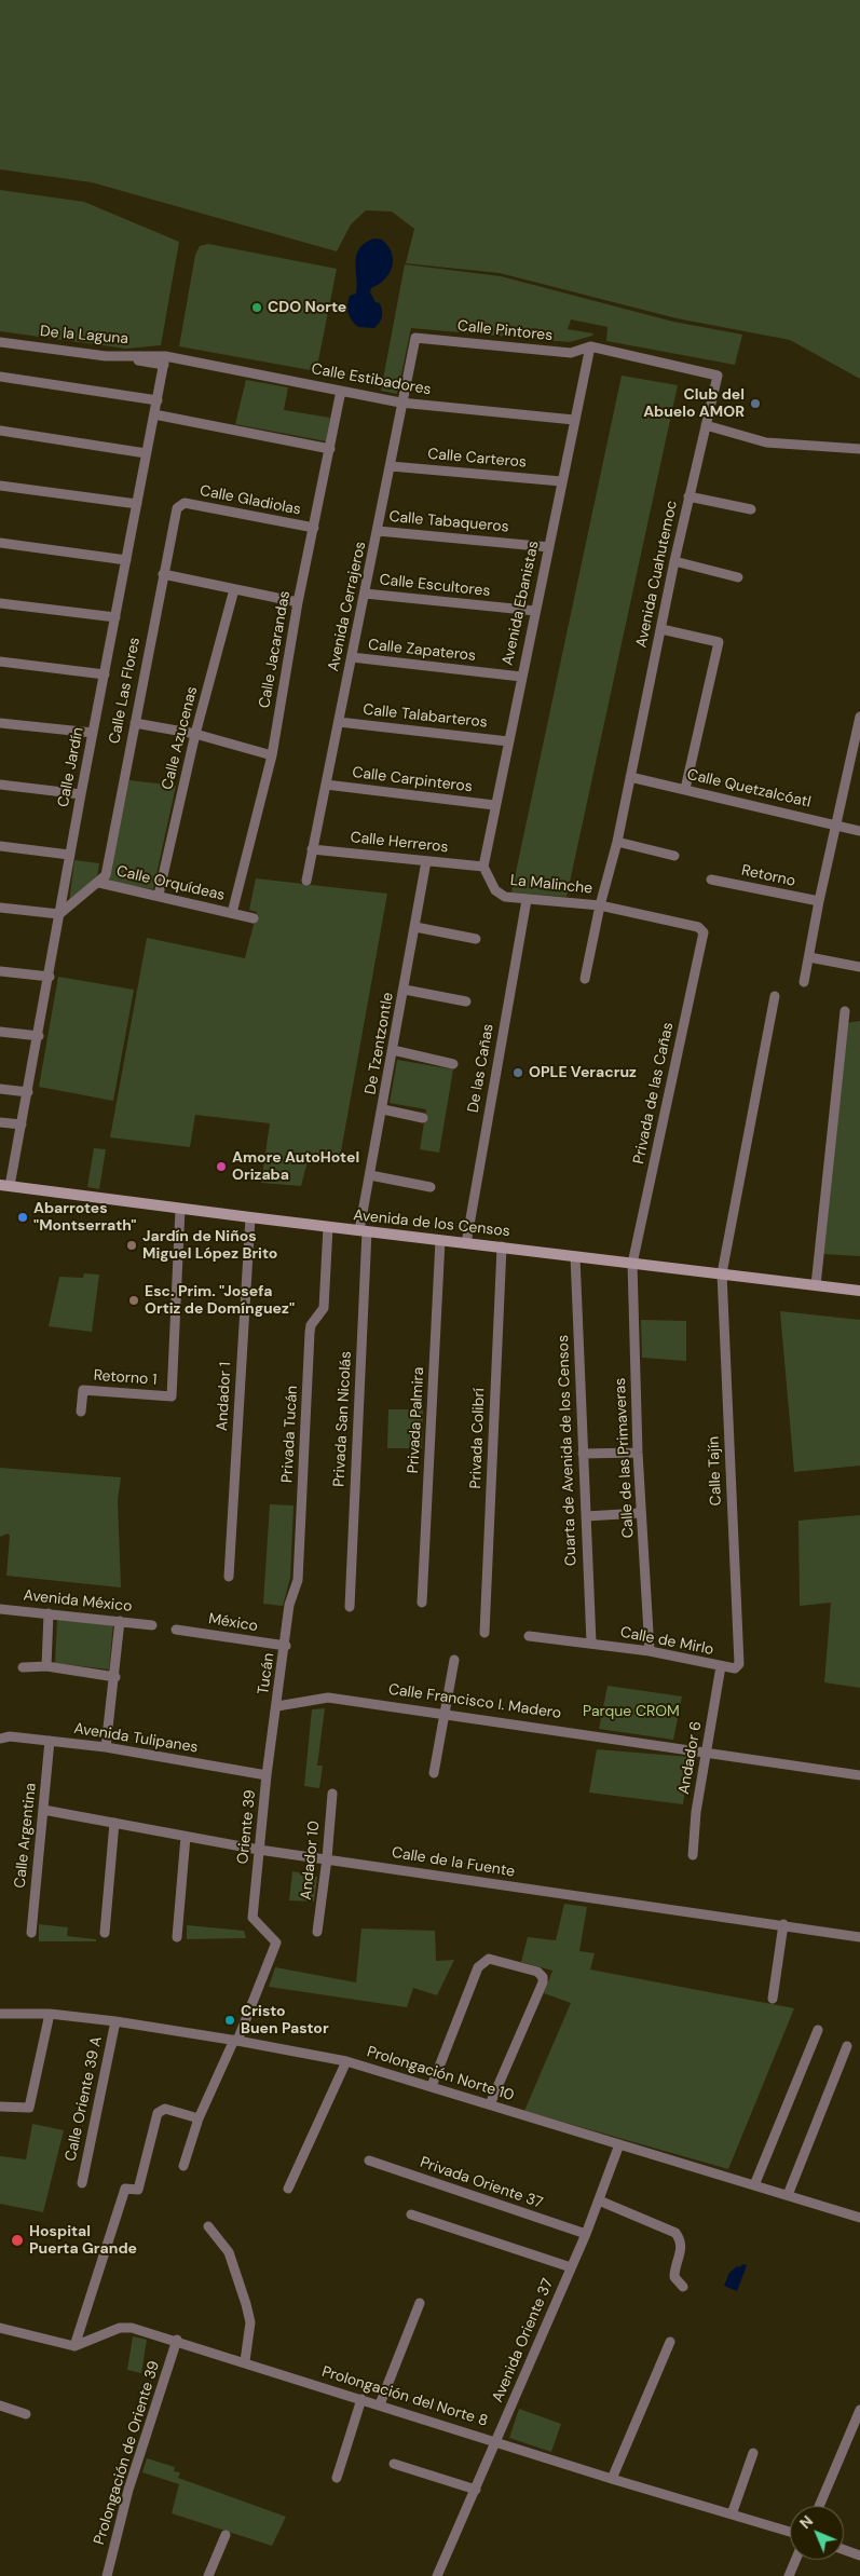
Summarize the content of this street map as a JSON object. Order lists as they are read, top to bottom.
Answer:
{
  "streets": {
    "street": [
      "Calle Pintores",
      "De la Laguna",
      "Calle Estibadores",
      "Calle Carteros",
      "Calle Gladiolas",
      "Calle Tabaqueros",
      "Avenida Cuahutemoc",
      "Calle Escultores",
      "Avenida Ebanistas",
      "Avenida Cerrajeros",
      "Calle Jacarandas",
      "Calle Zapateros",
      "Calle Las Flores",
      "Calle Talabarteros",
      "Calle Azucenas",
      "Calle Jardín",
      "Calle Carpinteros",
      "Calle Quetzalcóatl",
      "Calle Herreros",
      "Retorno",
      "Calle Orquídeas",
      "La Malinche",
      "De Tzentzontle",
      "De las Cañas",
      "Privada de las Cañas",
      "Avenida de los Censos",
      "Retorno 1",
      "Andador 1",
      "Privada San Nicolás",
      "Privada Palmira",
      "Privada Tucán",
      "Privada Colibrí",
      "Cuarta de Avenida de los Censos",
      "Calle de las Primaveras",
      "Calle Tajín",
      "Avenida México",
      "México",
      "Calle de Mirlo",
      "Tucán",
      "Calle Francisco I. Madero",
      "Avenida Tulipanes",
      "Andador 6",
      "Oriente 39",
      "Calle Argentina",
      "Andador 10",
      "Calle de la Fuente",
      "Prolongación Norte 10",
      "Calle Oriente 39 A",
      "Privada Oriente 37",
      "Avenida Oriente 37",
      "Prolongación del Norte 8",
      "Prolongación de Oriente 39"
    ]
  },
  "crossings": [
    ["Calle Pintores", "Avenida Cuahutemoc"],
    ["Calle Pintores", "Avenida Ebanistas"],
    ["Calle Pintores", "Avenida Cerrajeros"],
    ["De la Laguna", "Calle Estibadores"],
    ["De la Laguna", "Calle Jardín"],
    ["Calle Estibadores", "Avenida Ebanistas"],
    ["Calle Estibadores", "Avenida Cerrajeros"],
    ["Calle Estibadores", "Calle Jacarandas"],
    ["Calle Estibadores", "Calle Jardín"],
    ["Calle Carteros", "Avenida Ebanistas"],
    ["Calle Carteros", "Avenida Cerrajeros"],
    ["Calle Gladiolas", "Calle Jacarandas"],
    ["Calle Gladiolas", "Calle Las Flores"],
    ["Calle Tabaqueros", "Avenida Ebanistas"],
    ["Calle Tabaqueros", "Avenida Cerrajeros"],
    ["Avenida Cuahutemoc", "Avenida Ebanistas"],
    ["Avenida Cuahutemoc", "Calle Quetzalcóatl"],
    ["Avenida Cuahutemoc", "La Malinche"],
    ["Calle Escultores", "Avenida Ebanistas"],
    ["Calle Escultores", "Avenida Cerrajeros"],
    ["Avenida Ebanistas", "Calle Zapateros"],
    ["Avenida Ebanistas", "Calle Talabarteros"],
    ["Avenida Ebanistas", "Calle Carpinteros"],
    ["Avenida Ebanistas", "Calle Herreros"],
    ["Avenida Ebanistas", "La Malinche"],
    ["Avenida Cerrajeros", "Calle Zapateros"],
    ["Avenida Cerrajeros", "Calle Talabarteros"],
    ["Avenida Cerrajeros", "Calle Carpinteros"],
    ["Avenida Cerrajeros", "Calle Herreros"],
    ["Calle Jacarandas", "Calle Orquídeas"],
    ["Calle Las Flores", "Calle Orquídeas"],
    ["Calle Azucenas", "Calle Orquídeas"],
    ["Calle Jardín", "Calle Orquídeas"],
    ["Calle Jardín", "Avenida de los Censos"],
    ["Calle Herreros", "La Malinche"],
    ["Calle Herreros", "De Tzentzontle"],
    ["La Malinche", "De las Cañas"],
    ["La Malinche", "Privada de las Cañas"],
    ["De Tzentzontle", "Avenida de los Censos"],
    ["De Tzentzontle", "Privada San Nicolás"],
    ["De las Cañas", "Avenida de los Censos"],
    ["Privada de las Cañas", "Avenida de los Censos"],
    ["Privada de las Cañas", "Calle de las Primaveras"],
    ["Avenida de los Censos", "Retorno 1"],
    ["Avenida de los Censos", "Andador 1"],
    ["Avenida de los Censos", "Privada San Nicolás"],
    ["Avenida de los Censos", "Privada Palmira"],
    ["Avenida de los Censos", "Privada Tucán"],
    ["Avenida de los Censos", "Privada Colibrí"],
    ["Avenida de los Censos", "Cuarta de Avenida de los Censos"],
    ["Avenida de los Censos", "Calle de las Primaveras"],
    ["Avenida de los Censos", "Calle Tajín"],
    ["Privada Tucán", "México"],
    ["Privada Tucán", "Tucán"],
    ["Cuarta de Avenida de los Censos", "Calle de Mirlo"],
    ["Calle de las Primaveras", "Calle de Mirlo"],
    ["Calle Tajín", "Calle de Mirlo"],
    ["México", "Tucán"],
    ["Calle de Mirlo", "Andador 6"],
    ["Tucán", "Calle Francisco I. Madero"],
    ["Tucán", "Oriente 39"],
    ["Calle Francisco I. Madero", "Andador 6"],
    ["Calle Francisco I. Madero", "Oriente 39"],
    ["Avenida Tulipanes", "Oriente 39"],
    ["Avenida Tulipanes", "Calle Argentina"],
    ["Oriente 39", "Calle de la Fuente"],
    ["Oriente 39", "Prolongación Norte 10"],
    ["Calle Argentina", "Calle de la Fuente"],
    ["Andador 10", "Calle de la Fuente"],
    ["Prolongación Norte 10", "Calle Oriente 39 A"],
    ["Prolongación Norte 10", "Avenida Oriente 37"],
    ["Privada Oriente 37", "Avenida Oriente 37"],
    ["Avenida Oriente 37", "Prolongación del Norte 8"],
    ["Prolongación del Norte 8", "Prolongación de Oriente 39"]
  ],
  "parks": ["Parque CROM"],
  "places": [
    "CDO Norte",
    "Club del Abuelo AMOR",
    "OPLE Veracruz",
    "Amore AutoHotel Orizaba",
    "Abarrotes \"Montserrath\"",
    "Jardín de Niños Miguel López Brito",
    "Esc. Prim. \"Josefa Ortiz de Domínguez\"",
    "Cristo Buen Pastor",
    "Hospital Puerta Grande"
  ],
  "north": "top left"
}
